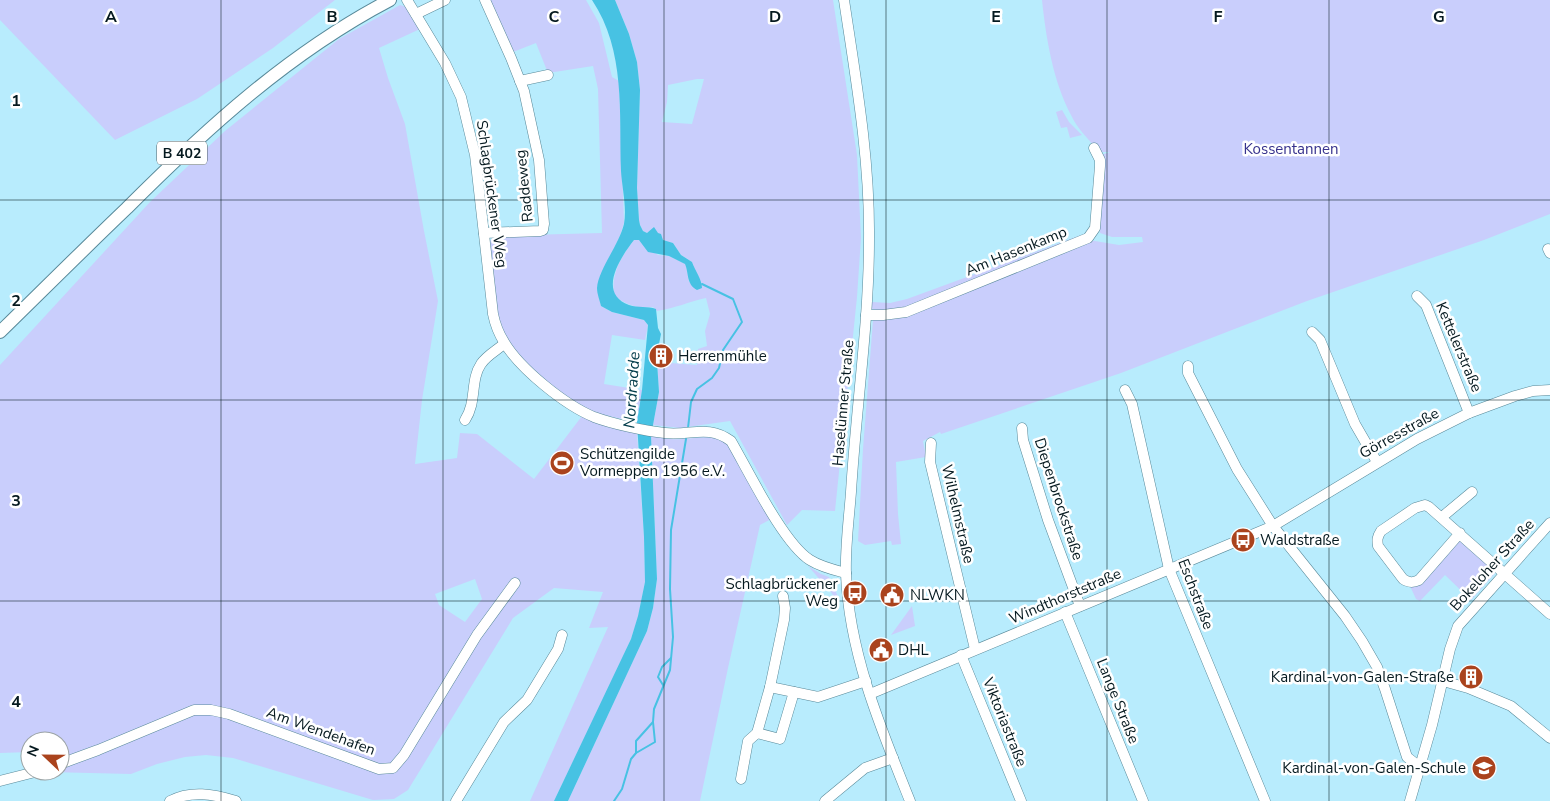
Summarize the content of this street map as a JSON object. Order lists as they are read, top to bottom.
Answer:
{
  "streets": {
    "main road": ["B 402"],
    "street": [
      "Raddeweg",
      "Schlagbrückener Weg",
      "Am Hasenkamp",
      "Kettelerstraße",
      "Haselünner Straße",
      "Görresstraße",
      "Diepenbrockstraße",
      "Wilhelmstraße",
      "Bokeloher Straße",
      "Eschstraße",
      "Windthorststraße",
      "Lange Straße",
      "Viktoriastraße",
      "Am Wendehafen"
    ]
  },
  "crossings": [
    ["Raddeweg", "Schlagbrückener Weg"],
    ["Schlagbrückener Weg", "Haselünner Straße"],
    ["Am Hasenkamp", "Haselünner Straße"],
    ["Kettelerstraße", "Görresstraße"],
    ["Haselünner Straße", "Windthorststraße"],
    ["Görresstraße", "Windthorststraße"],
    ["Diepenbrockstraße", "Windthorststraße"],
    ["Wilhelmstraße", "Windthorststraße"],
    ["Eschstraße", "Windthorststraße"],
    ["Windthorststraße", "Lange Straße"],
    ["Windthorststraße", "Viktoriastraße"]
  ],
  "water": ["Nordradde"],
  "parks": ["Kossentannen"],
  "places": {
    "building": ["Herrenmühle", "Kardinal-von-Galen-Straße"],
    "sports": ["Schützengilde Vormeppen 1956 e.V."],
    "bus stop": ["Waldstraße", "Schlagbrückener Weg"],
    "public building": ["NLWKN", "DHL"],
    "school or university": ["Kardinal-von-Galen-Schule"]
  },
  "north": "left",
  "grid": {
    "columns": [
      "A",
      "B",
      "C",
      "D",
      "E",
      "F",
      "G"
    ],
    "rows": [
      "1",
      "2",
      "3",
      "4"
    ]
  }
}
